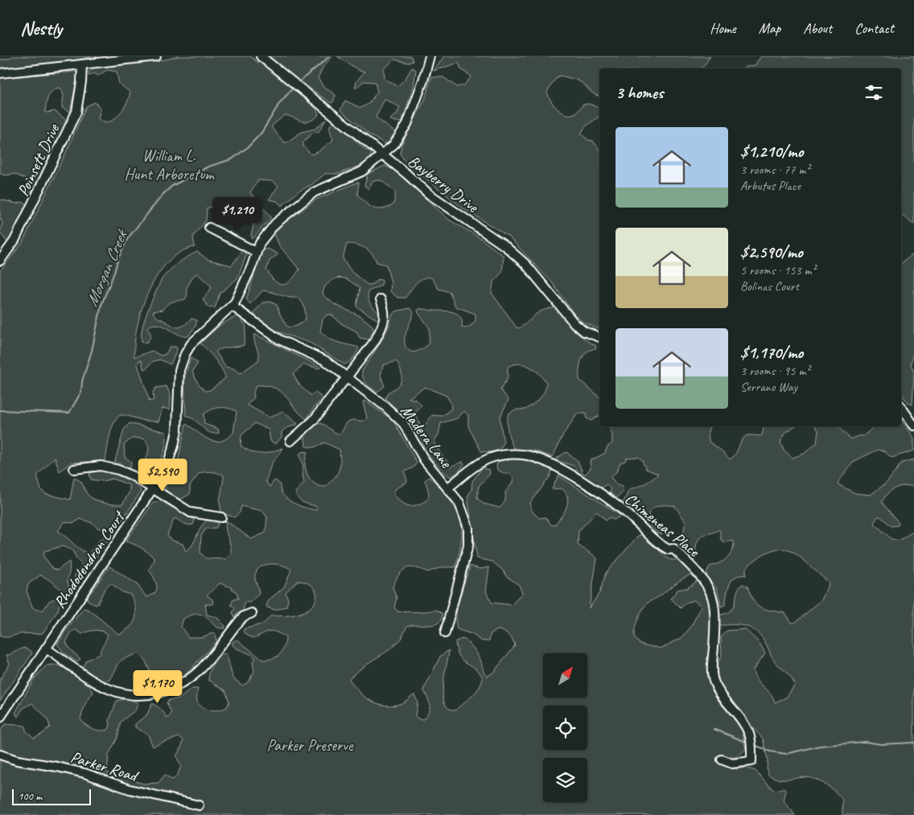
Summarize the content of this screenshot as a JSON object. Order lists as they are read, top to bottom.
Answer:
{
  "streets": {
    "street": [
      "Poinsett Drive",
      "Bayberry Drive",
      "Madera Lane",
      "Chimeneas Place",
      "Rhododendron Court",
      "Parker Road"
    ]
  },
  "crossings": [
    ["Bayberry Drive", "Rhododendron Court"],
    ["Madera Lane", "Chimeneas Place"],
    ["Madera Lane", "Rhododendron Court"]
  ],
  "water": ["Morgan Creek"],
  "parks": ["William L. Hunt Arboretum", "Parker Preserve"],
  "scale_bar": "100 m",
  "north": "top right",
  "page": {
    "header": "Nestly",
    "nav": [
      "Home",
      "Map",
      "About",
      "Contact"
    ],
    "heading": "3 homes",
    "list": [
      {
        "name": "$1,210/mo",
        "note": "3 rooms · 77 m² · Arbutus Place"
      },
      {
        "name": "$2,590/mo",
        "note": "5 rooms · 153 m² · Bolinas Court"
      },
      {
        "name": "$1,170/mo",
        "note": "3 rooms · 95 m² · Serrano Way"
      }
    ],
    "price": ["$1,210", "$2,590", "$1,170"],
    "scale": "100 m"
  }
}
